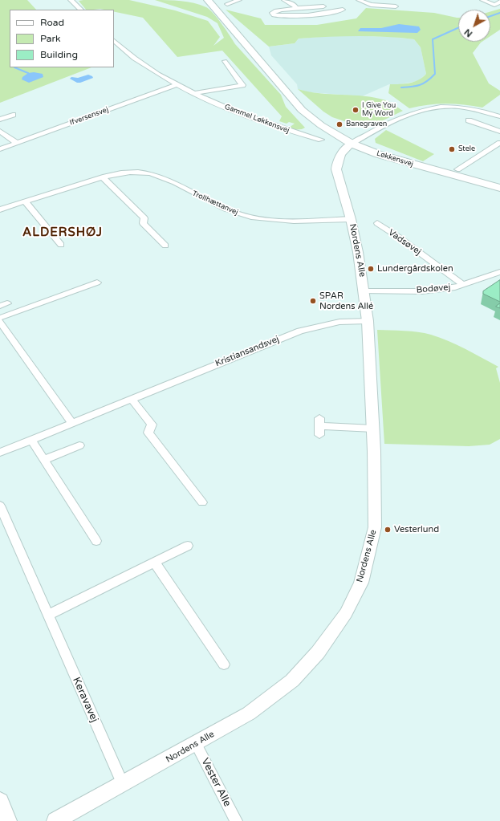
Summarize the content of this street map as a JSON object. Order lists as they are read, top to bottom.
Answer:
{
  "streets": {
    "main road": ["Løkkensvej"],
    "street": [
      "Ifversensvej",
      "Gammel Løkkensvej",
      "Trollhættanvej",
      "Vadsøvej",
      "Nordens Alle",
      "Bodøvej",
      "Kristiansandsvej",
      "Keravavej",
      "Vester Alle"
    ]
  },
  "crossings": [
    ["Ifversensvej", "Gammel Løkkensvej"],
    ["Løkkensvej", "Nordens Alle"],
    ["Trollhættanvej", "Nordens Alle"],
    ["Vadsøvej", "Bodøvej"],
    ["Nordens Alle", "Bodøvej"],
    ["Nordens Alle", "Kristiansandsvej"],
    ["Nordens Alle", "Keravavej"],
    ["Nordens Alle", "Vester Alle"]
  ],
  "districts": ["ALDERSHØJ"],
  "places": [
    "I Give You My Word",
    "Banegraven",
    "Stele",
    "Lundergårdskolen",
    "SPAR Nordens Allé",
    "Vesterlund"
  ],
  "legend": ["Road", "Park", "Building"],
  "north": "bottom left"
}
